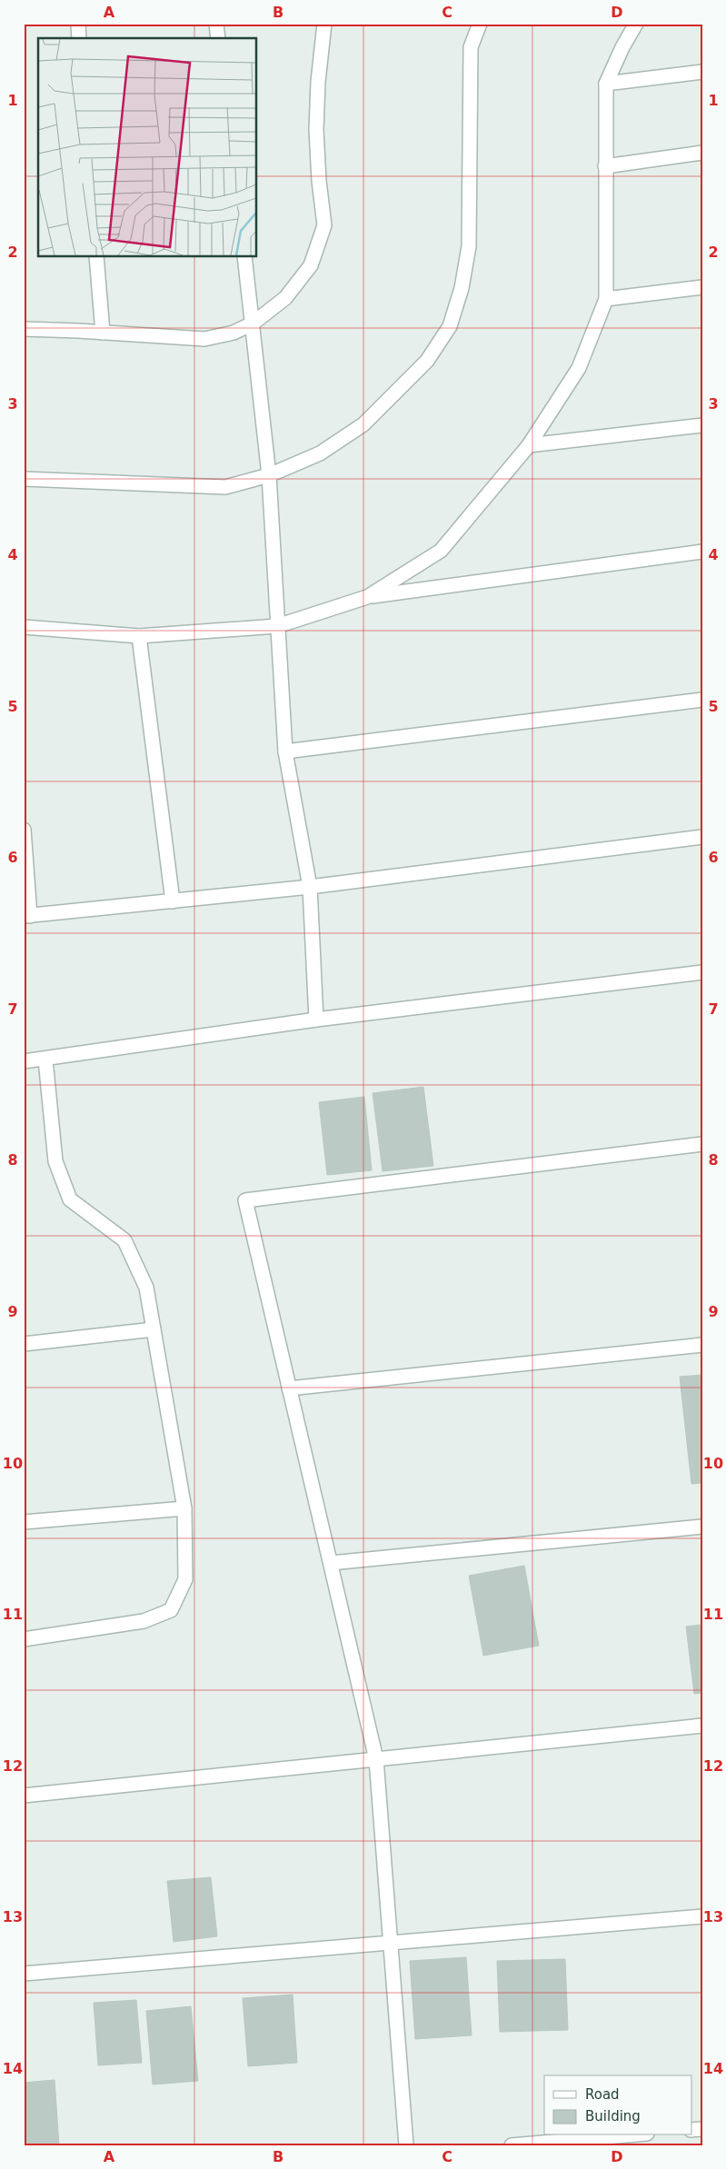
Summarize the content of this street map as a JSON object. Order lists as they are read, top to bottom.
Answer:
{
  "legend": ["Road", "Building"],
  "grid": {
    "columns": [
      "A",
      "B",
      "C",
      "D"
    ],
    "rows": [
      "1",
      "2",
      "3",
      "4",
      "5",
      "6",
      "7",
      "8",
      "9",
      "10",
      "11",
      "12",
      "13",
      "14"
    ]
  }
}
